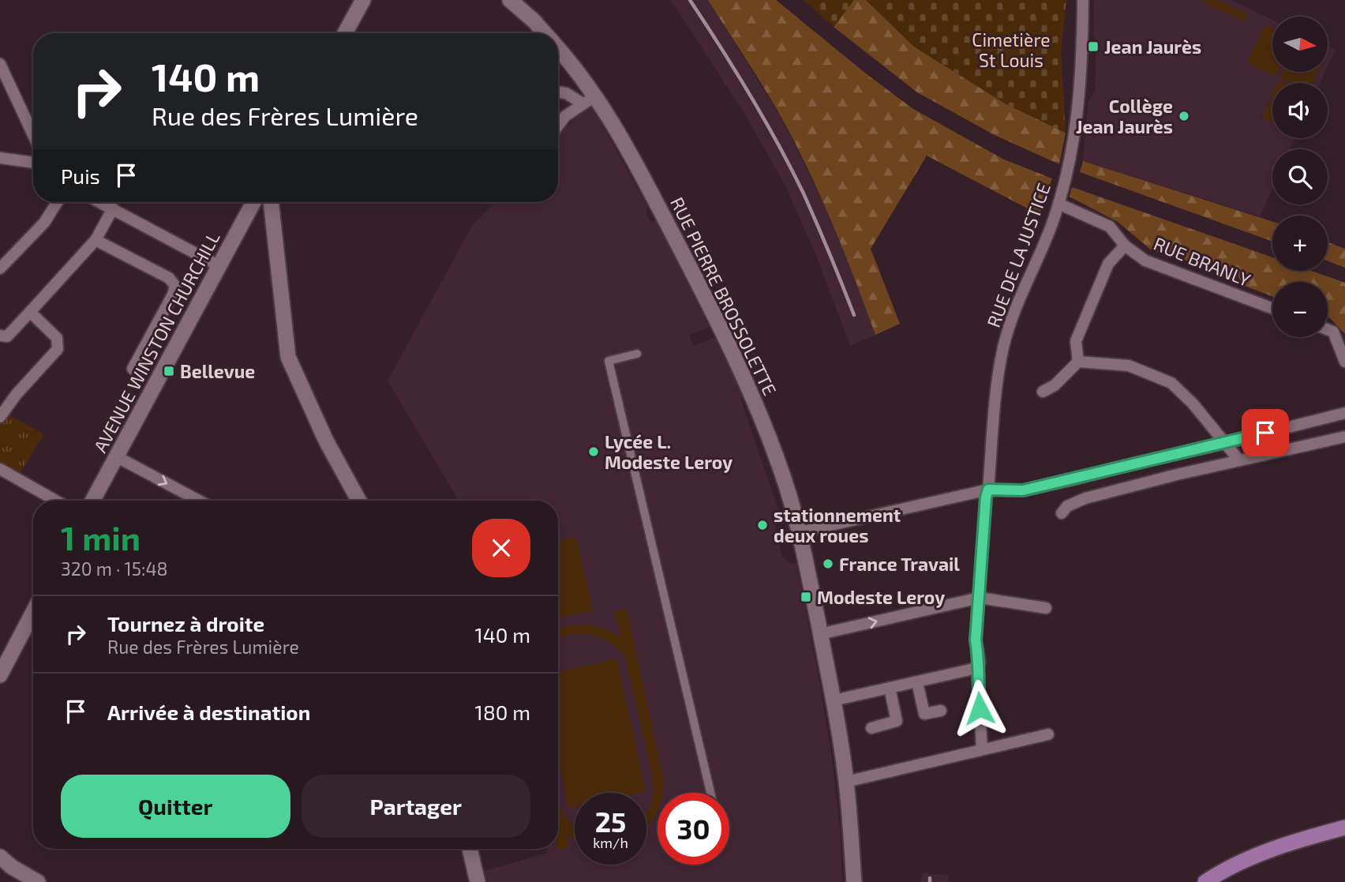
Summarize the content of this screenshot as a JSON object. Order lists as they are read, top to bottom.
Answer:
{
  "streets": {
    "main road": ["RUE PIERRE BROSSOLETTE", "AVENUE WINSTON CHURCHILL"],
    "street": ["RUE DE LA JUSTICE", "RUE BRANLY"]
  },
  "crossings": [
    ["RUE DE LA JUSTICE", "RUE BRANLY"]
  ],
  "parks": ["Cimetière St Louis"],
  "places": {
    "transit": ["Jean Jaurès", "Bellevue", "Modeste Leroy"],
    "other": [
      "Collège Jean Jaurès",
      "Lycée L. Modeste Leroy",
      "stationnement deux roues",
      "France Travail"
    ]
  },
  "north": "right",
  "page": {
    "map_buttons": ["+", "−"],
    "turn": ["140 m", "Rue des Frères Lumière"],
    "then": "Puis",
    "heading": ["1 min", "320 m · 15:48"],
    "list": [
      {
        "name": "Tournez à droite",
        "note": "Rue des Frères Lumière",
        "value": "140 m"
      },
      {
        "name": "Arrivée à destination",
        "value": "180 m"
      }
    ],
    "buttons": ["Quitter", "Partager"],
    "speed": "25 km/h",
    "limit": "30"
  }
}
